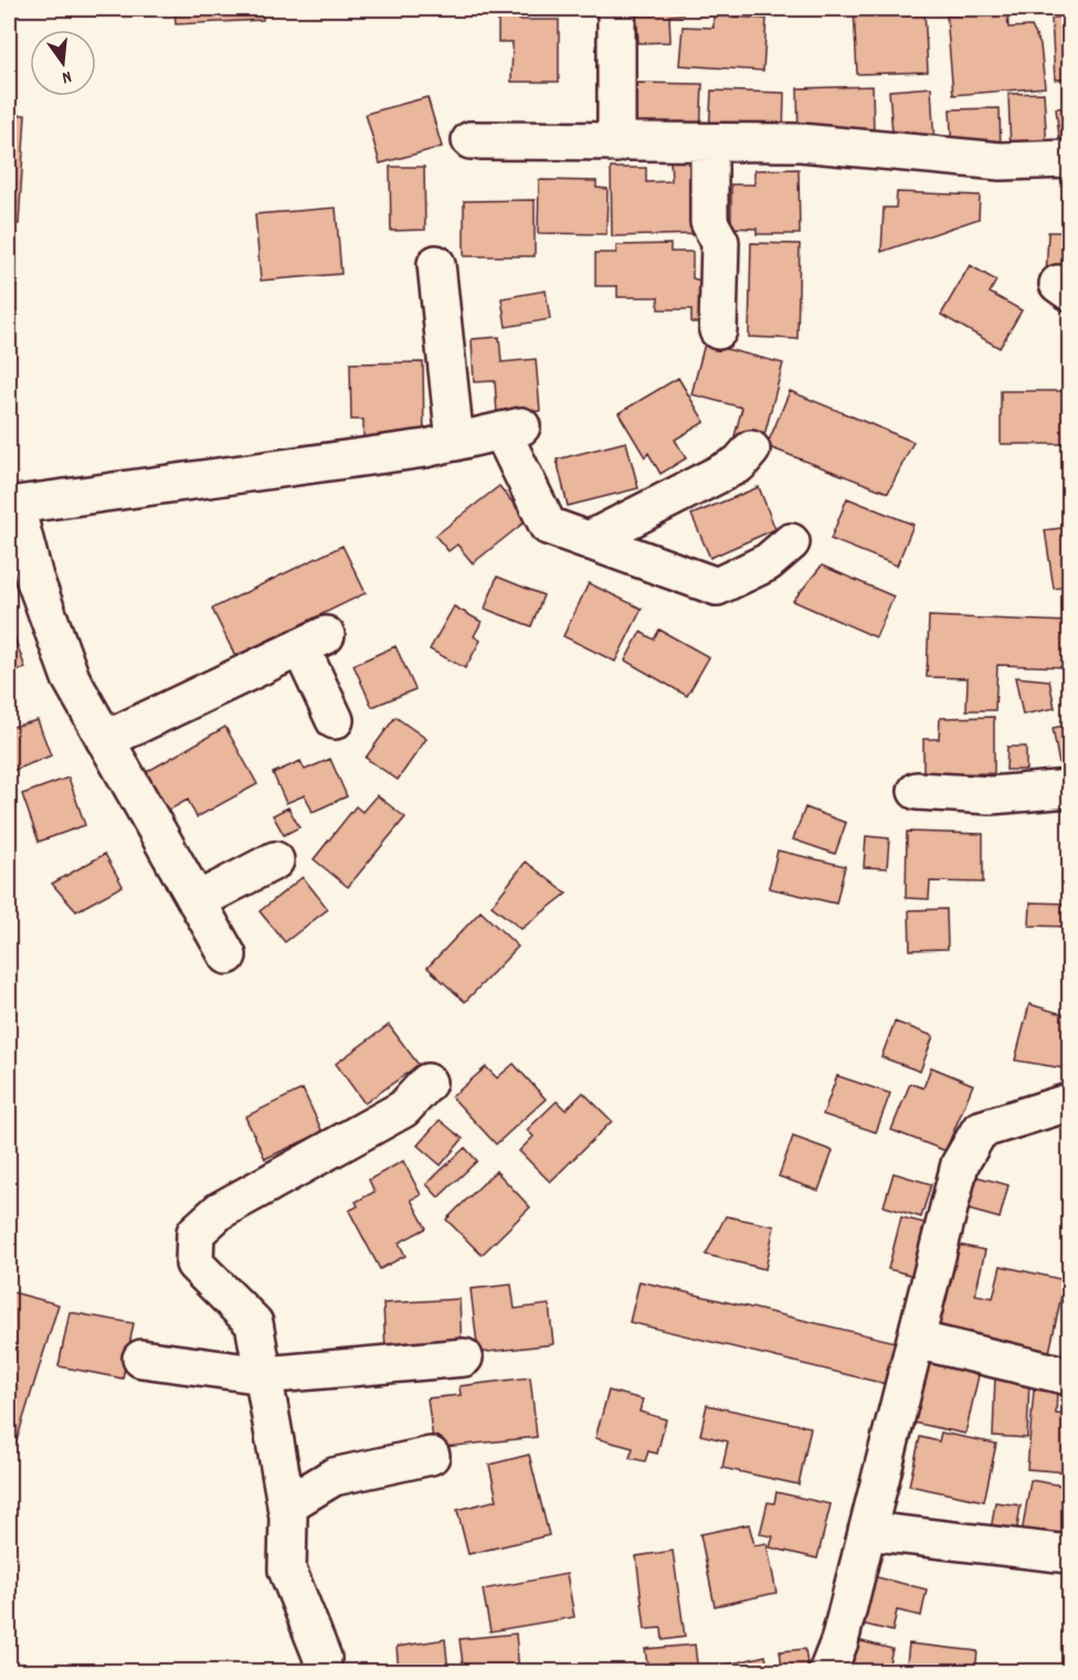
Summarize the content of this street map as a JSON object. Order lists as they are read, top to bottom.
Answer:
{
  "north": "bottom"
}
